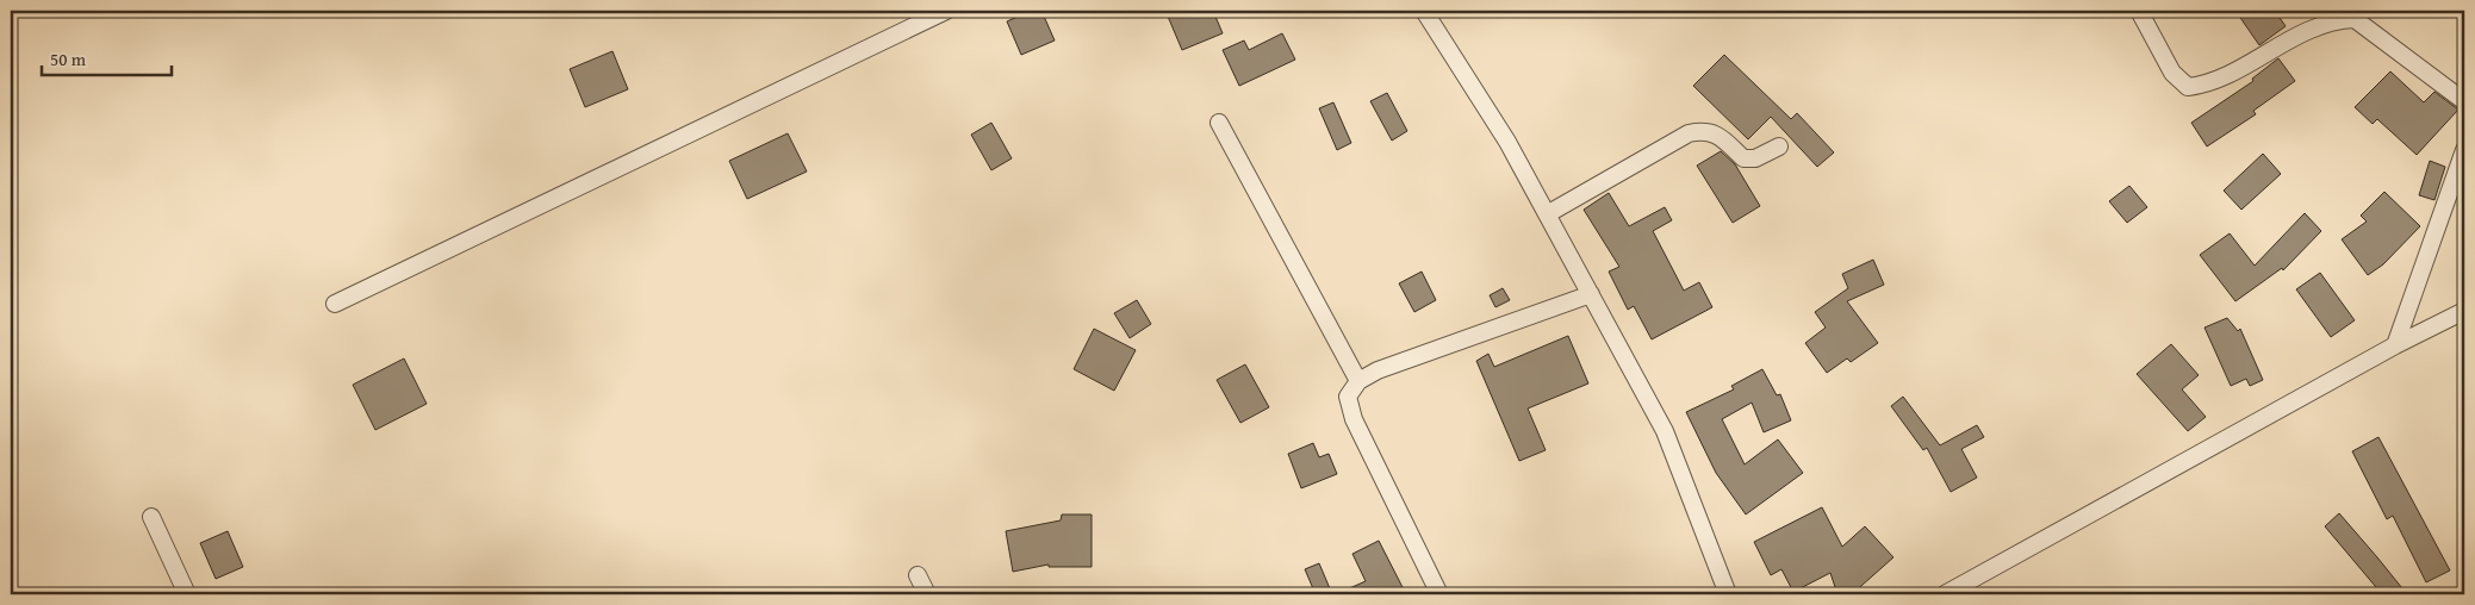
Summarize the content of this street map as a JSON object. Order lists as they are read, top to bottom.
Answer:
{
  "scale_bar": "50 m"
}
